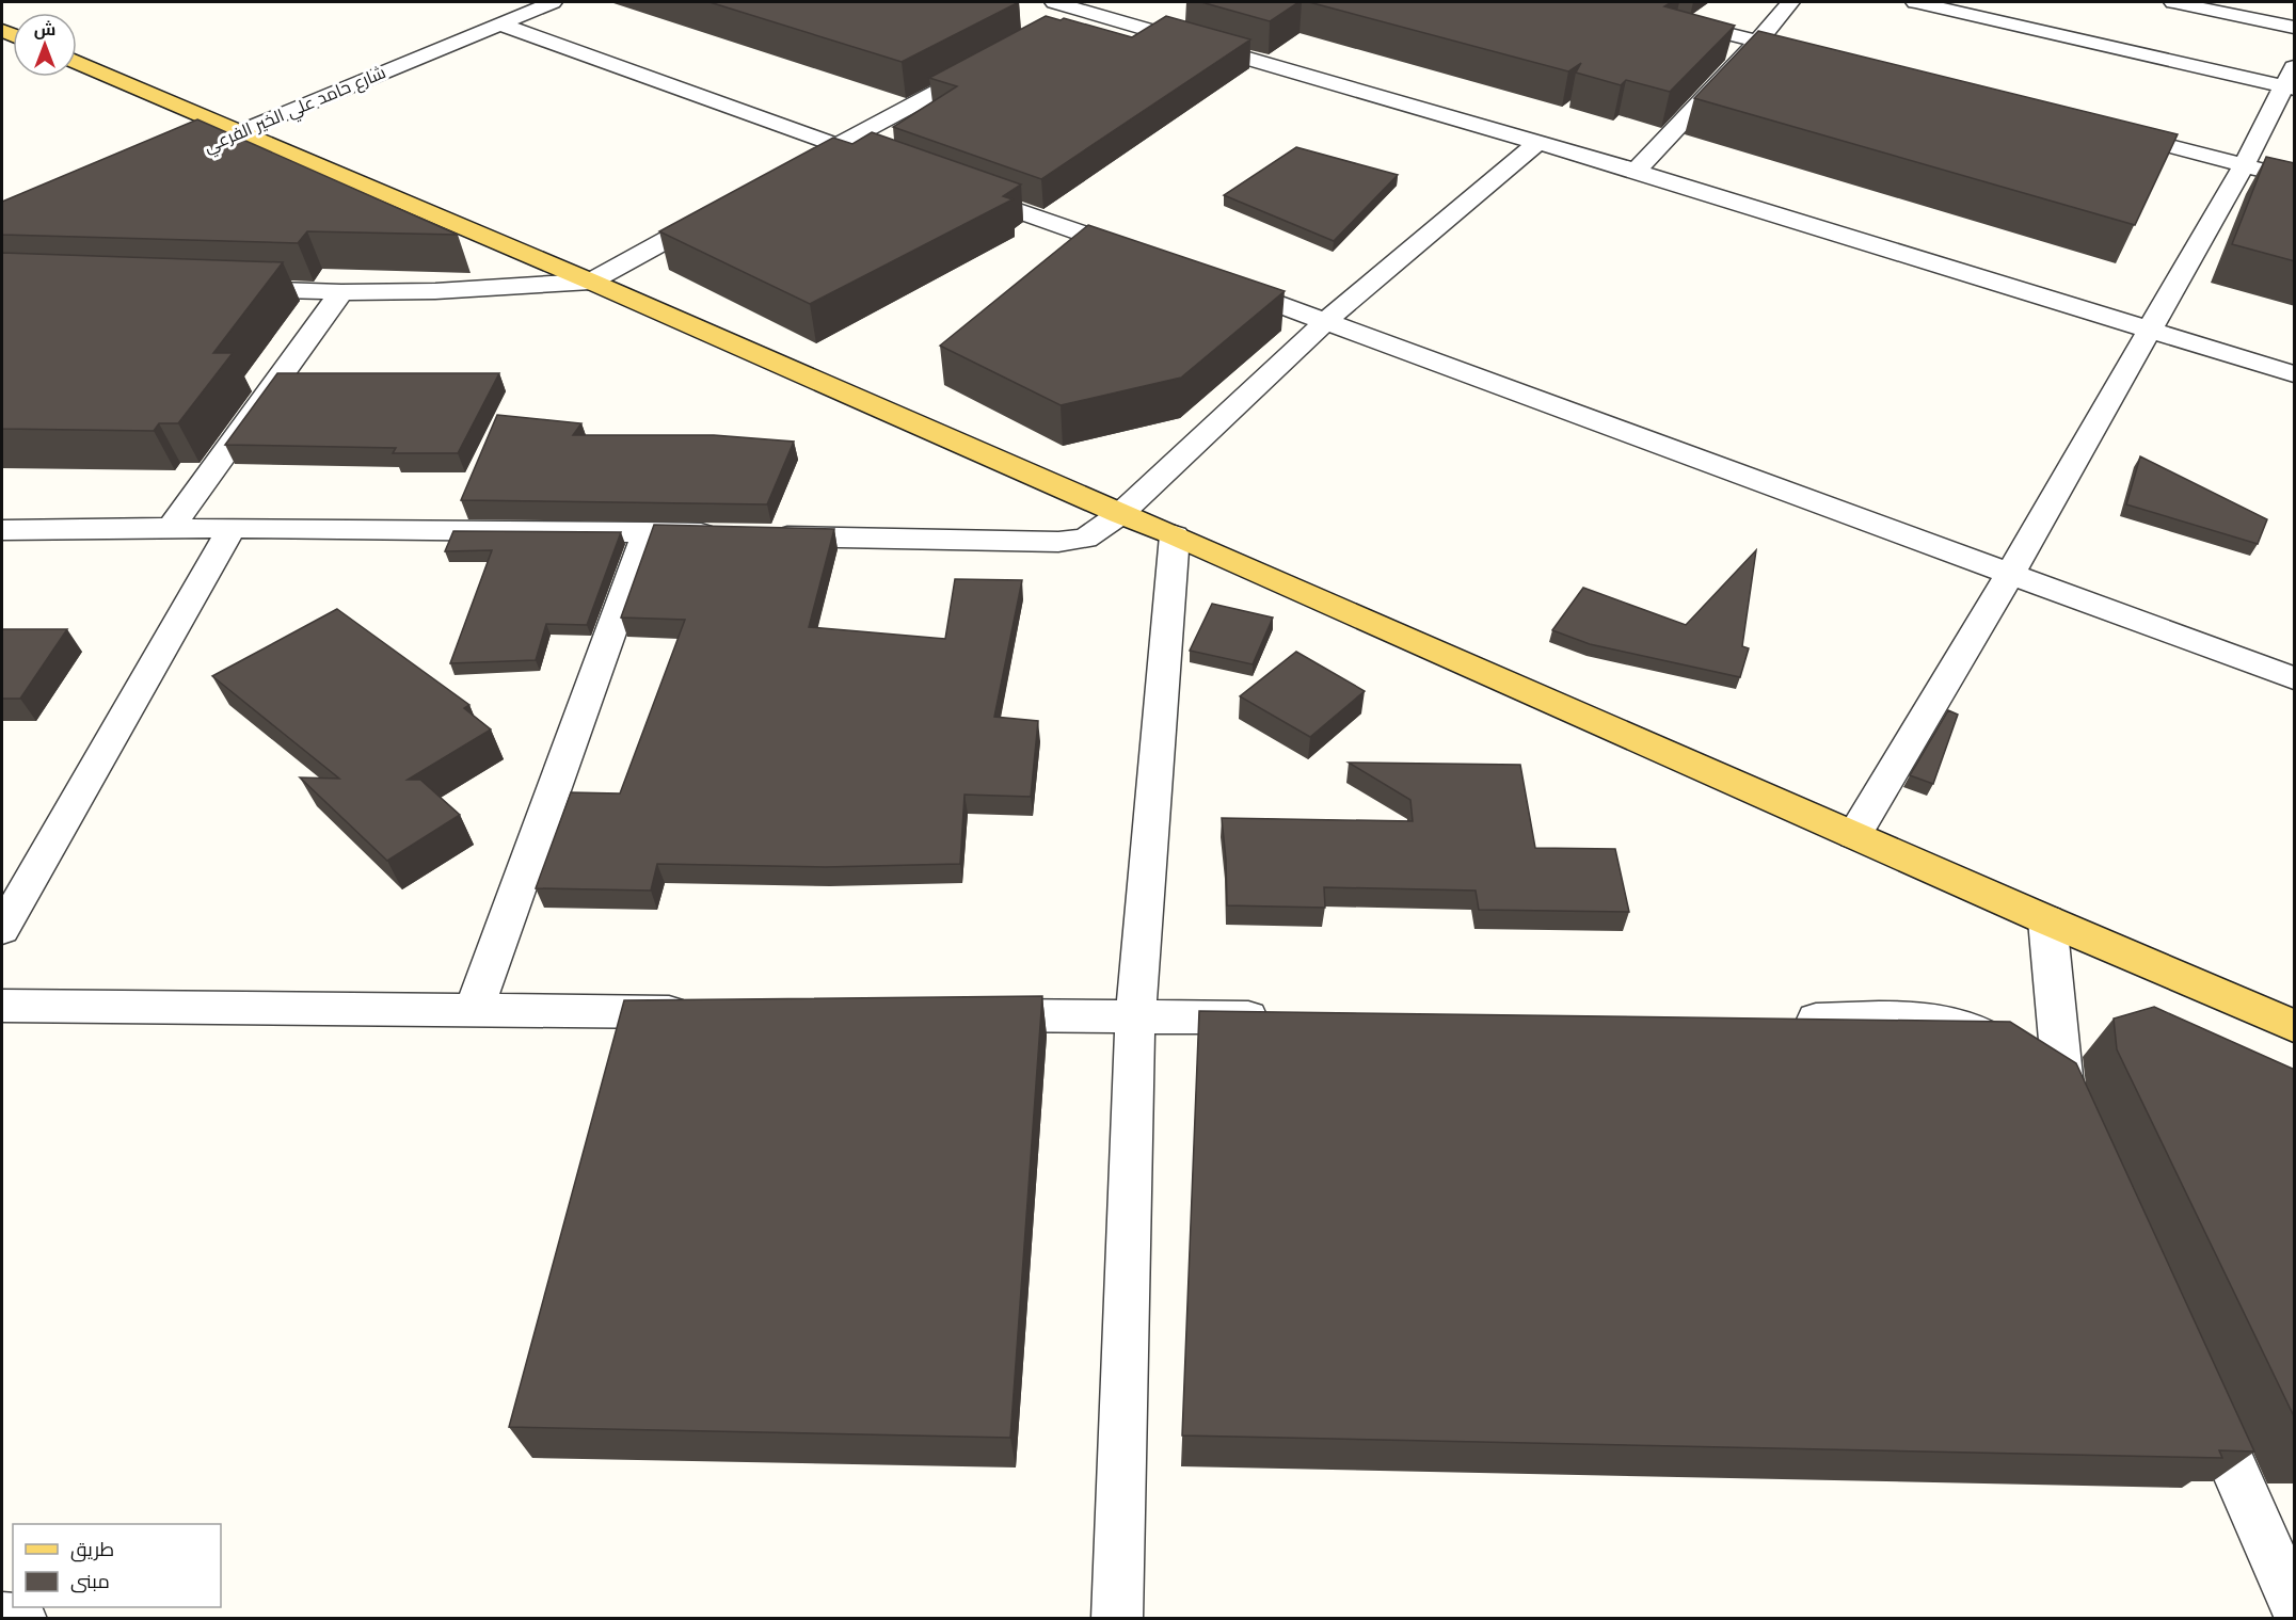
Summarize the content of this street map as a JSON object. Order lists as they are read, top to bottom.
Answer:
{
  "streets": {
    "street": ["شارع حامد علي الخير الفرعي"]
  },
  "legend": ["طريق", "مبنى"],
  "north": "top"
}
